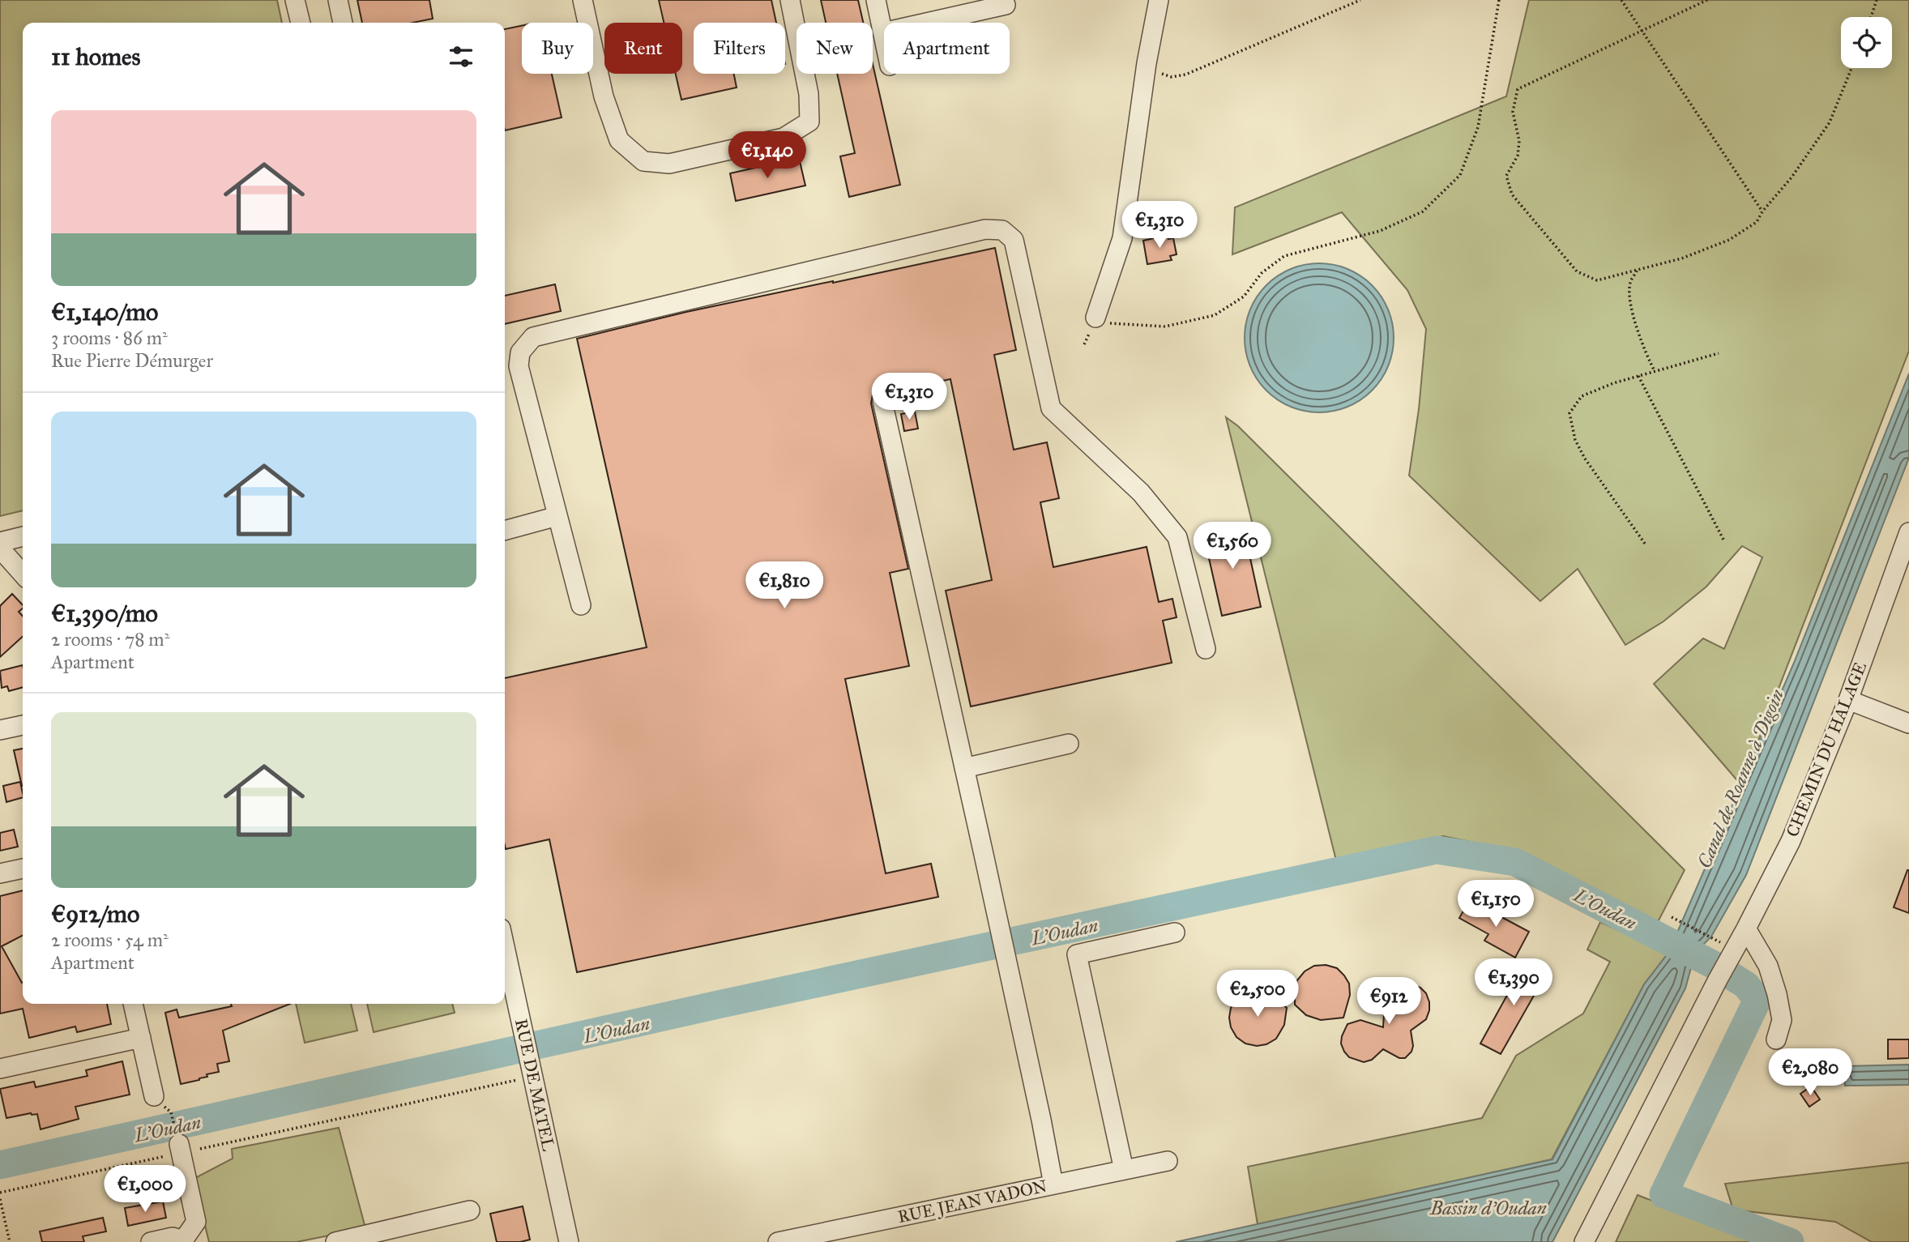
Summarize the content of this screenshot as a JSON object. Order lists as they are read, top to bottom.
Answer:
{
  "streets": {
    "street": ["CHEMIN DU HALAGE", "RUE DE MATEL", "RUE JEAN VADON"]
  },
  "water": ["Canal de Roanne à Digoin", "L'Oudan", "Bassin d'Oudan"],
  "page": {
    "chip": [
      "Buy",
      "Rent",
      "Filters",
      "New",
      "Apartment"
    ],
    "heading": "11 homes",
    "list": [
      {
        "name": "€1,140/mo",
        "note": "3 rooms · 86 m² · Rue Pierre Démurger"
      },
      {
        "name": "€1,390/mo",
        "note": "2 rooms · 78 m² · Apartment"
      },
      {
        "name": "€912/mo",
        "note": "2 rooms · 54 m² · Apartment"
      }
    ],
    "price": [
      "€1,140",
      "€1,310",
      "€1,310",
      "€1,560",
      "€1,810",
      "€1,150",
      "€1,390",
      "€2,500",
      "€912",
      "€2,080",
      "€1,000"
    ]
  }
}
